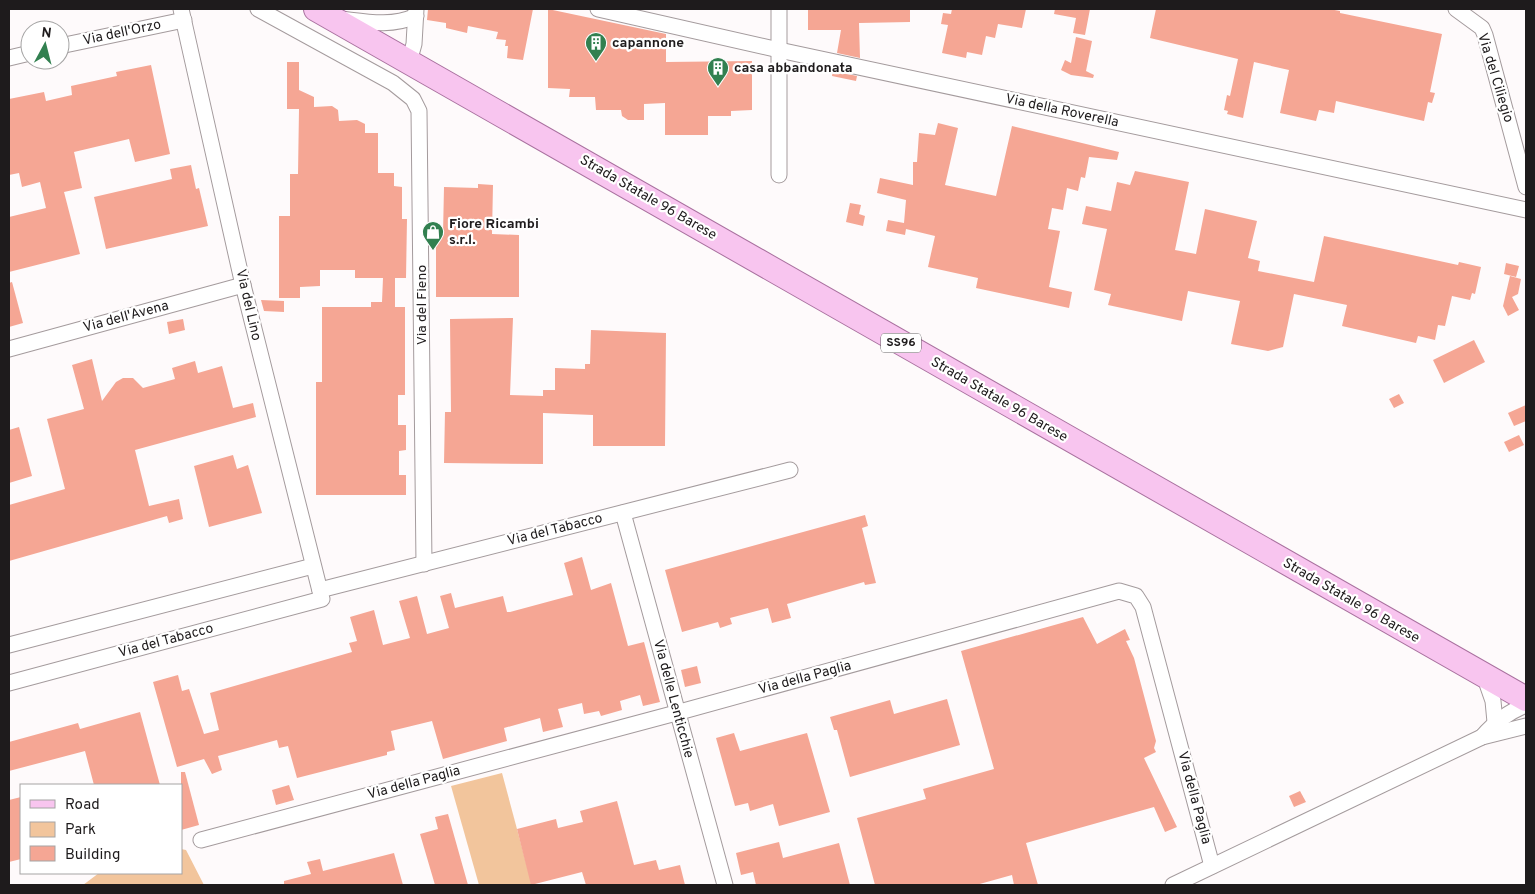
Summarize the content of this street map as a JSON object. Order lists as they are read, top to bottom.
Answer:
{
  "streets": {
    "main road": ["Strada Statale 96 Barese", "SS96"],
    "street": [
      "Via dell'Orzo",
      "Via del Ciliegio",
      "Via della Roverella",
      "Via del Lino",
      "Via del Fieno",
      "Via dell'Avena",
      "Via del Tabacco",
      "Via della Paglia",
      "Via delle Lenticchie"
    ]
  },
  "crossings": [
    ["Via dell'Orzo", "Via del Lino"],
    ["Via del Lino", "Via dell'Avena"],
    ["Via del Lino", "Via del Tabacco"],
    ["Via del Fieno", "Via del Tabacco"],
    ["Via del Tabacco", "Via delle Lenticchie"],
    ["Via della Paglia", "Via delle Lenticchie"]
  ],
  "places": {
    "building": ["capannone", "casa abbandonata"],
    "shop": ["Fiore Ricambi s.r.l."]
  },
  "legend": ["Road", "Park", "Building"],
  "north": "top"
}
